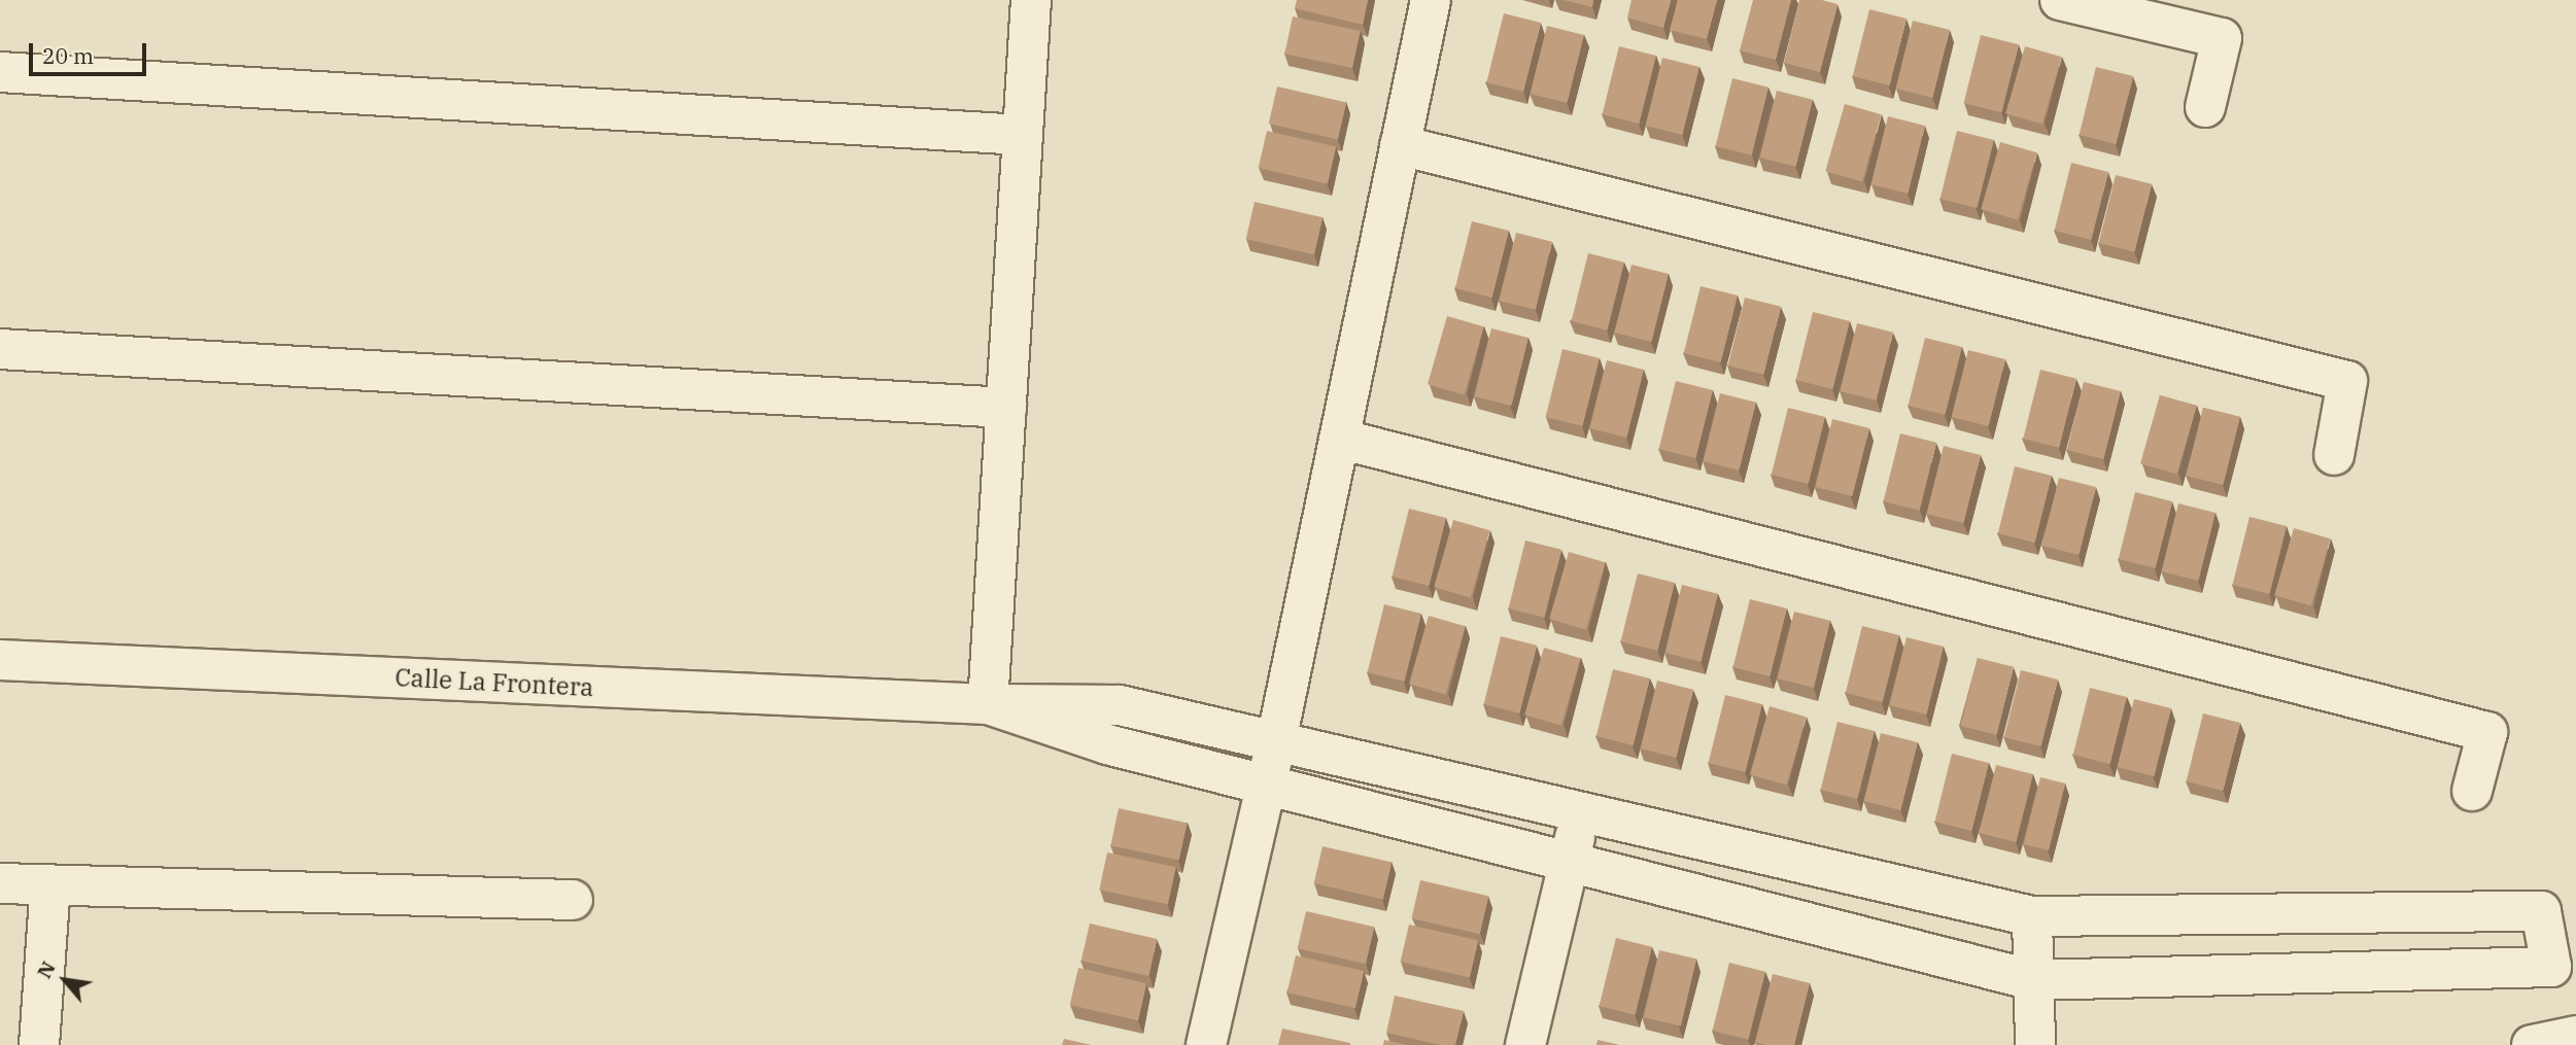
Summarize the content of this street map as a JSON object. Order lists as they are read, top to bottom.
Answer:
{
  "streets": {
    "street": ["Calle La Frontera"]
  },
  "scale_bar": "20 m",
  "north": "top left"
}
